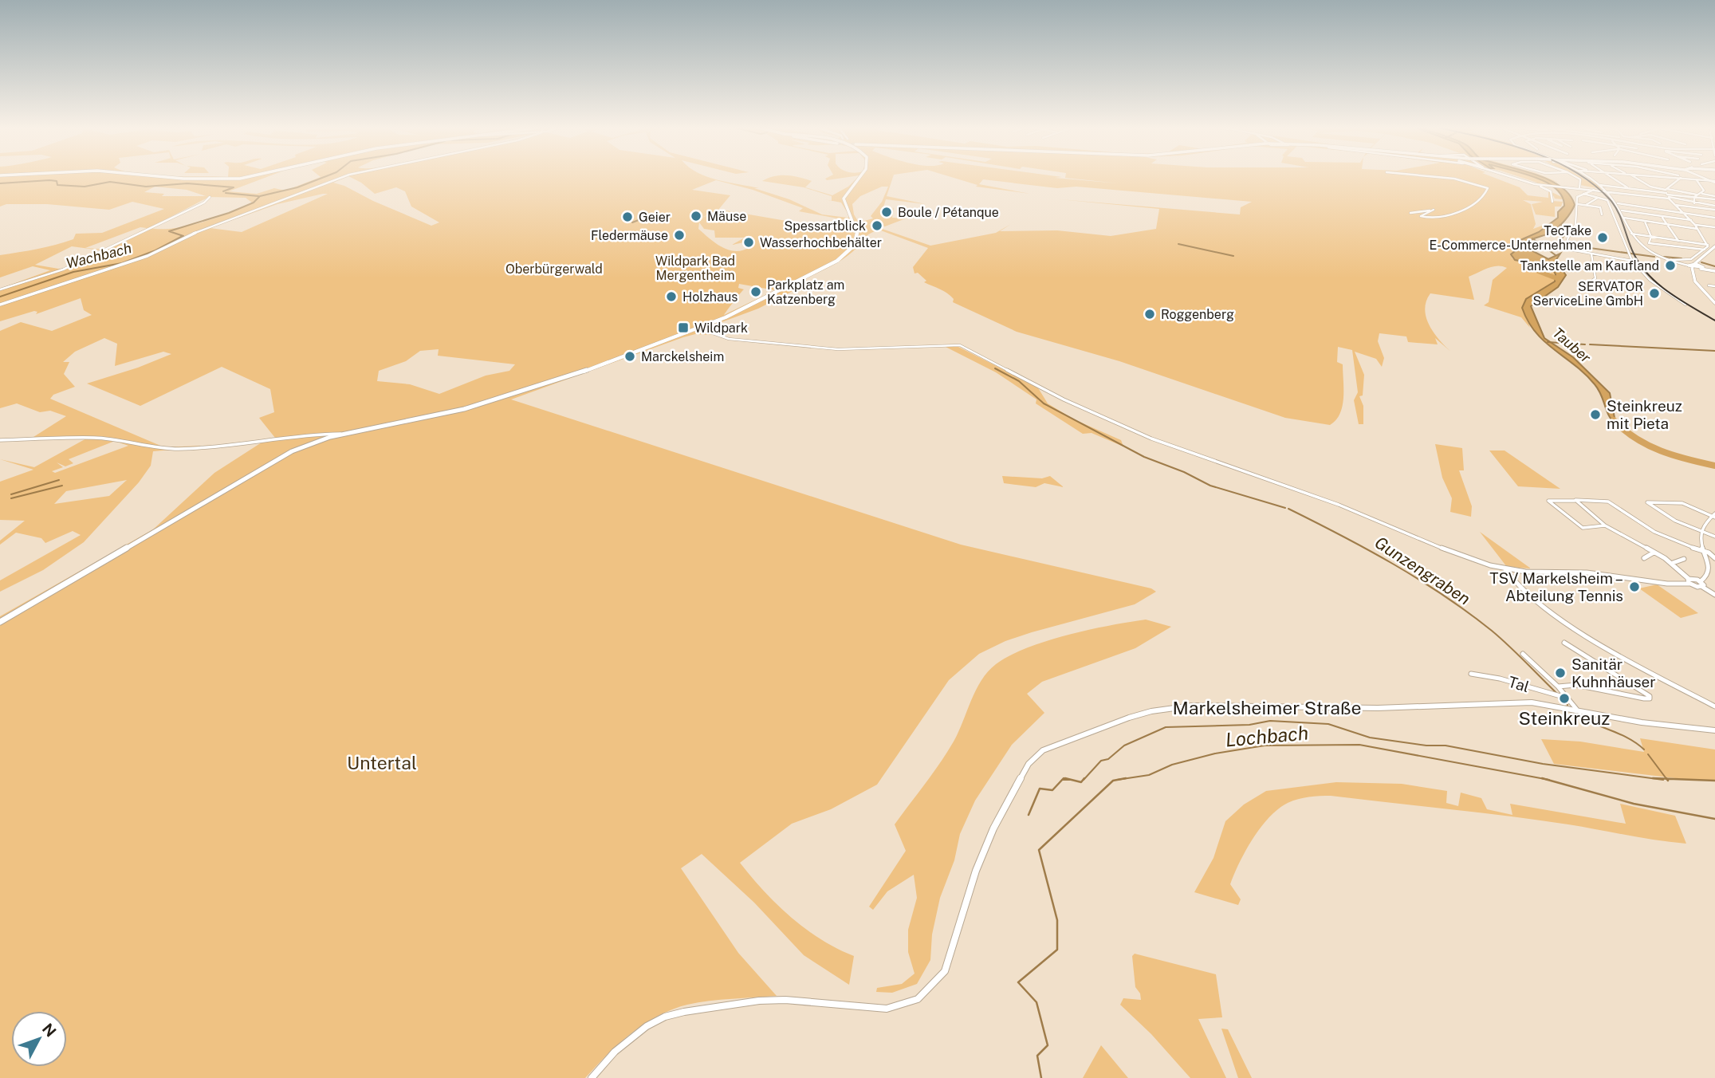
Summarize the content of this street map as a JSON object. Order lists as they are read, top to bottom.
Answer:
{
  "streets": {
    "street": ["Tal", "Markelsheimer Straße"]
  },
  "water": [
    "Wachbach",
    "Tauber",
    "Gunzengraben",
    "Lochbach"
  ],
  "parks": ["Wildpark Bad Mergentheim", "Oberbürgerwald", "Untertal"],
  "places": {
    "other": [
      "Boule / Pétanque",
      "Mäuse",
      "Geier",
      "Spessartblick",
      "Fledermäuse",
      "TecTake E-Commerce-Unternehmen",
      "Wasserhochbehälter",
      "Tankstelle am Kaufland",
      "Parkplatz am Katzenberg",
      "SERVATOR ServiceLine GmbH",
      "Holzhaus",
      "Roggenberg",
      "Marckelsheim",
      "Steinkreuz mit Pieta",
      "TSV Markelsheim – Abteilung Tennis",
      "Sanitär Kuhnhäuser",
      "Steinkreuz"
    ],
    "transit": ["Wildpark"]
  },
  "north": "top right"
}
